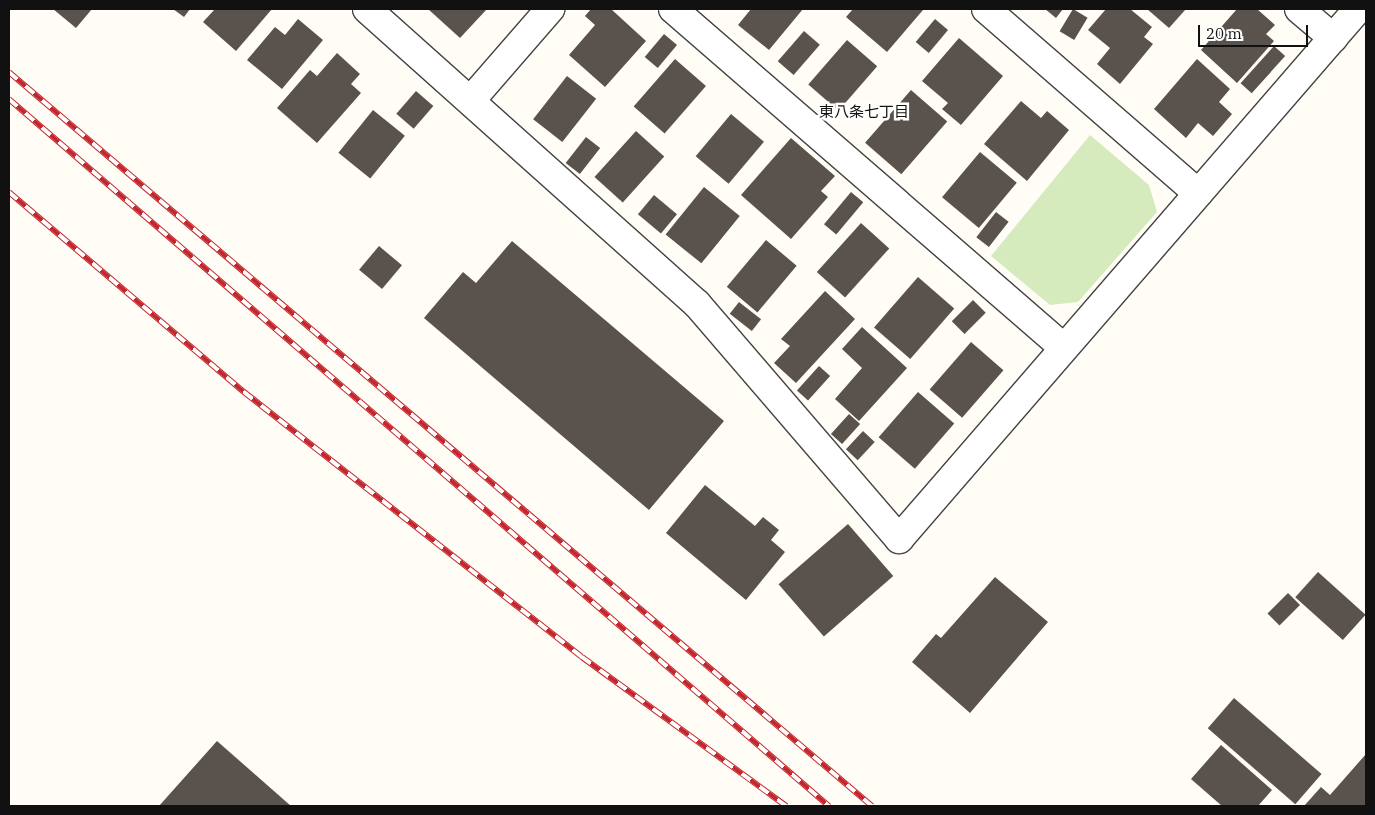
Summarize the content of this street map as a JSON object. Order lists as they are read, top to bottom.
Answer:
{
  "districts": ["東八条七丁目"],
  "scale_bar": "20 m"
}
